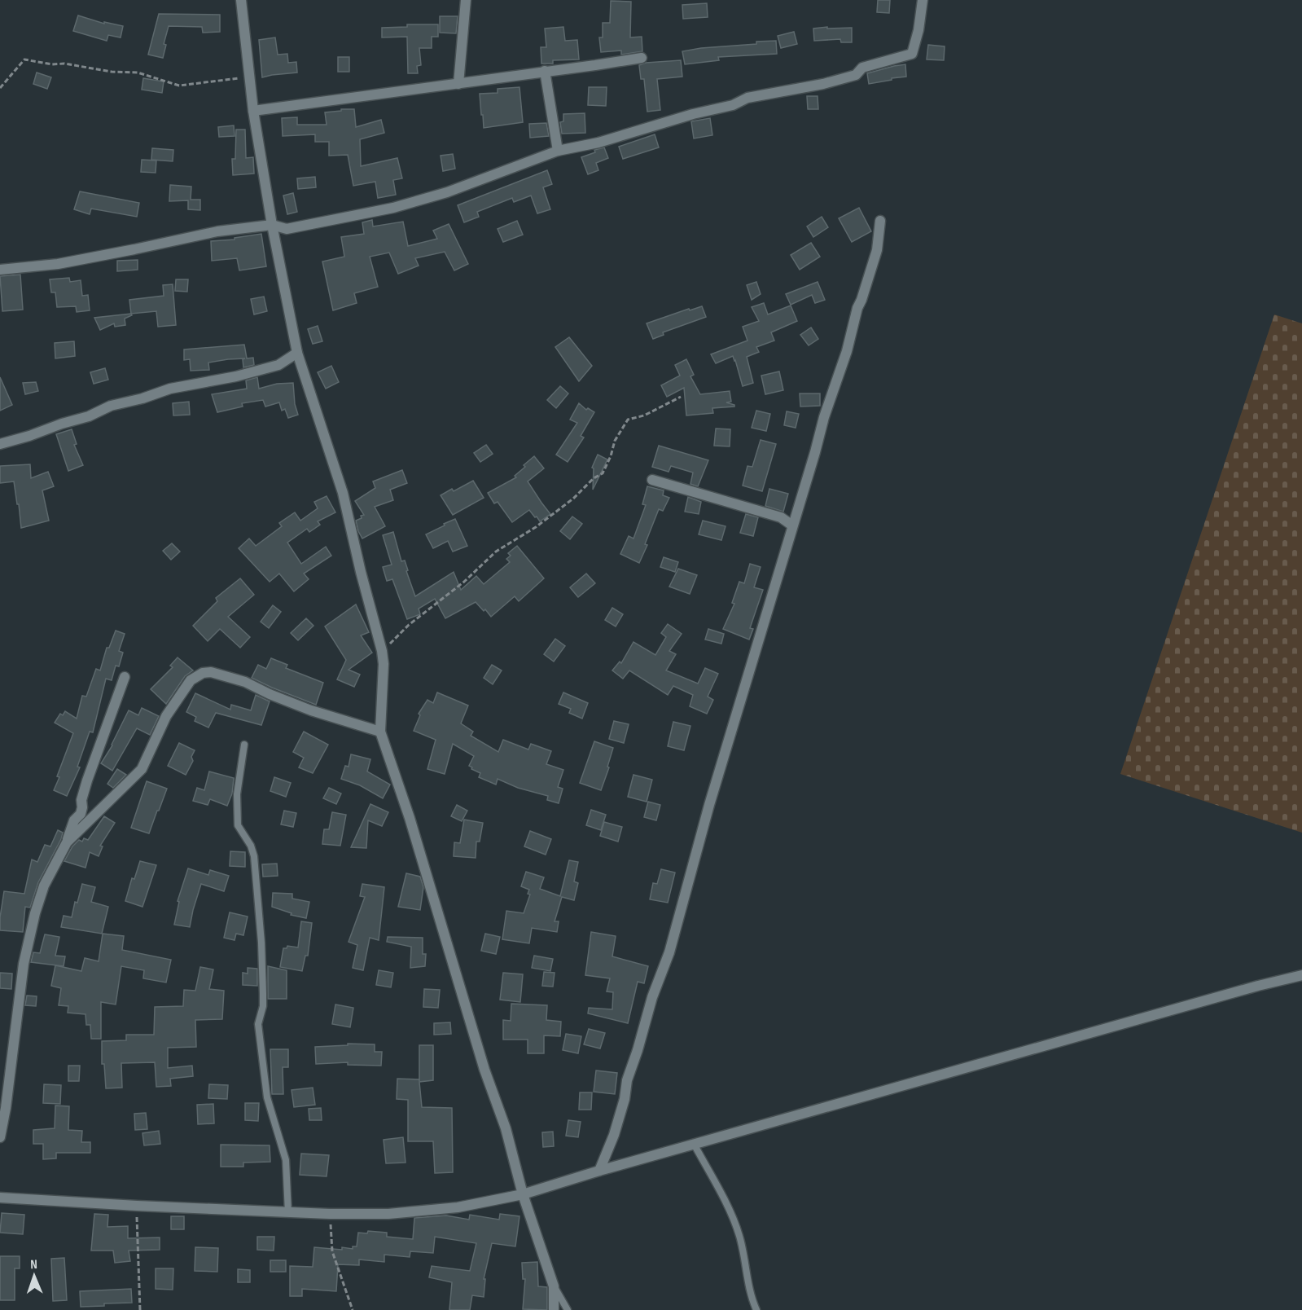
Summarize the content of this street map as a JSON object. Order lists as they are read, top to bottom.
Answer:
{
  "north": "top"
}
